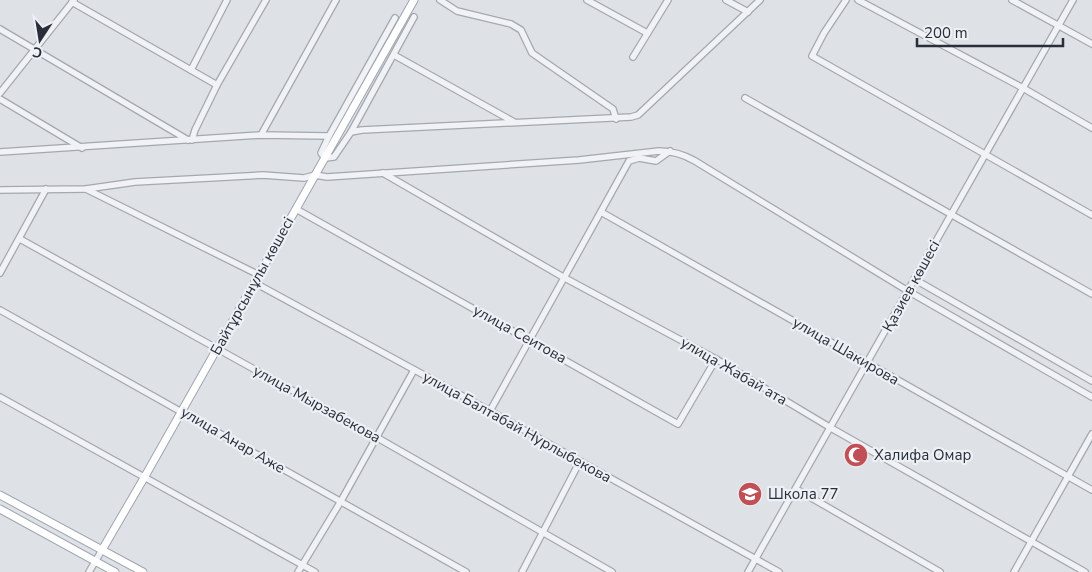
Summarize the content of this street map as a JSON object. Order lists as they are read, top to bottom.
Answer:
{
  "streets": {
    "main road": ["Байтұрсынұлы көшесі"],
    "street": [
      "Қазиев көшесі",
      "улица Сеитова",
      "улица Шакирова",
      "улица Жабай ата",
      "улица Мырзабекова",
      "улица Балтабай Нурлыбекова",
      "улица Анар Аже"
    ]
  },
  "crossings": [
    ["Байтұрсынұлы көшесі", "улица Сеитова"],
    ["Байтұрсынұлы көшесі", "улица Мырзабекова"],
    ["Байтұрсынұлы көшесі", "улица Балтабай Нурлыбекова"],
    ["Байтұрсынұлы көшесі", "улица Анар Аже"],
    ["Қазиев көшесі", "улица Шакирова"],
    ["Қазиев көшесі", "улица Жабай ата"],
    ["Қазиев көшесі", "улица Балтабай Нурлыбекова"],
    ["улица Сеитова", "улица Жабай ата"]
  ],
  "places": {
    "mosque": ["Халифа Омар"],
    "school or university": ["Школа 77"]
  },
  "scale_bar": "200 m",
  "north": "bottom"
}
